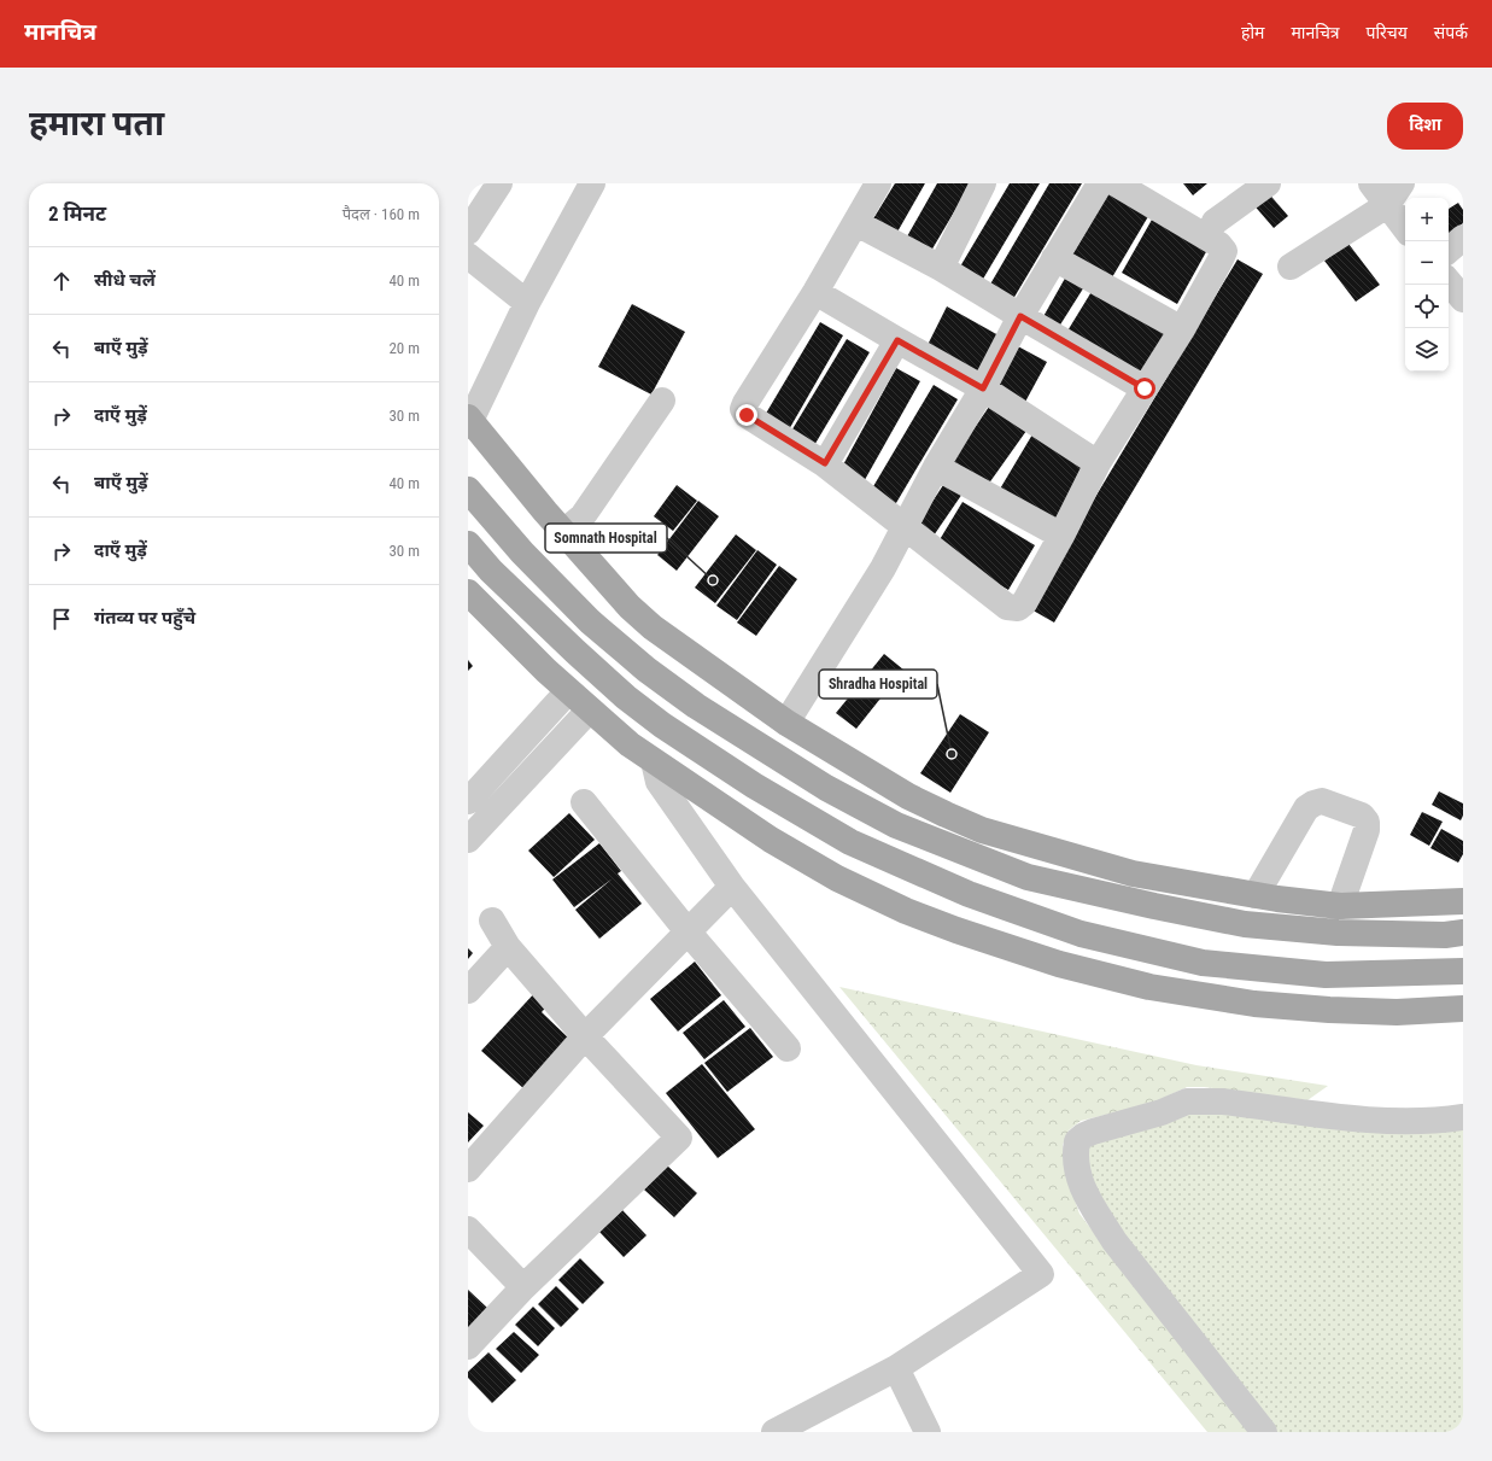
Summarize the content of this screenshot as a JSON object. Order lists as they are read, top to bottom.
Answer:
{
  "places": ["Somnath Hospital", "Shradha Hospital"],
  "page": {
    "header": "मानचित्र",
    "nav": [
      "होम",
      "मानचित्र",
      "परिचय",
      "संपर्क"
    ],
    "buttons": "दिशा",
    "title": "हमारा पता",
    "heading": ["2 मिनट", "पैदल · 160 m"],
    "map_buttons": ["+", "−"],
    "list": [
      ["सीधे चलें", "40 m"],
      ["बाएँ मुड़ें", "20 m"],
      ["दाएँ मुड़ें", "30 m"],
      ["बाएँ मुड़ें", "40 m"],
      ["दाएँ मुड़ें", "30 m"],
      "गंतव्य पर पहुँचे"
    ]
  }
}
